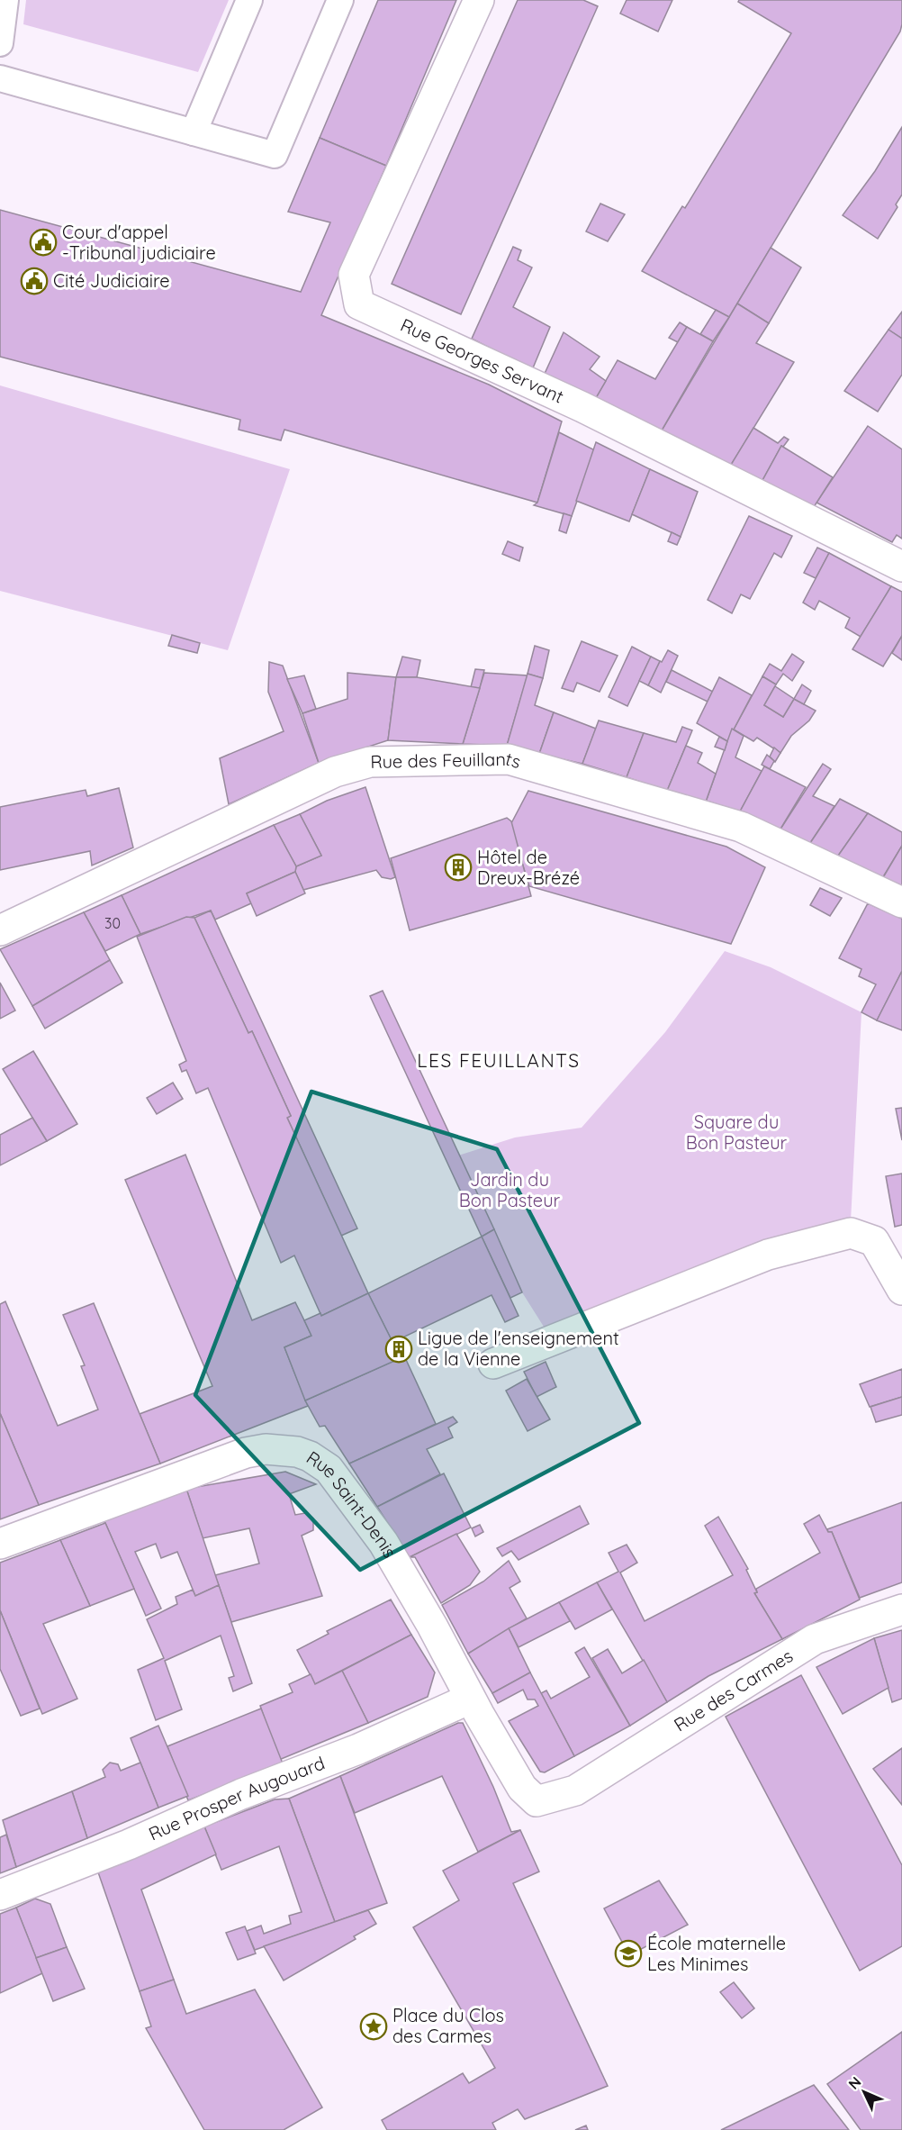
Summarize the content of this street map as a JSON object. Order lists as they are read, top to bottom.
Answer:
{
  "streets": {
    "street": [
      "Rue Georges Servant",
      "Rue des Feuillants",
      "Rue Saint-Denis",
      "Rue des Carmes",
      "Rue Prosper Augouard"
    ]
  },
  "crossings": [
    ["Rue Saint-Denis", "Rue des Carmes"],
    ["Rue Saint-Denis", "Rue Prosper Augouard"]
  ],
  "districts": ["LES FEUILLANTS"],
  "parks": ["Square du Bon Pasteur", "Jardin du Bon Pasteur"],
  "places": {
    "public building": ["Cour d'appel -Tribunal judiciaire", "Cité Judiciaire"],
    "building": ["Hôtel de Dreux-Brézé", "Ligue de l'enseignement de la Vienne"],
    "school or university": ["École maternelle Les Minimes"],
    "place": ["Place du Clos des Carmes"]
  },
  "house_numbers": ["30"],
  "north": "top left"
}
